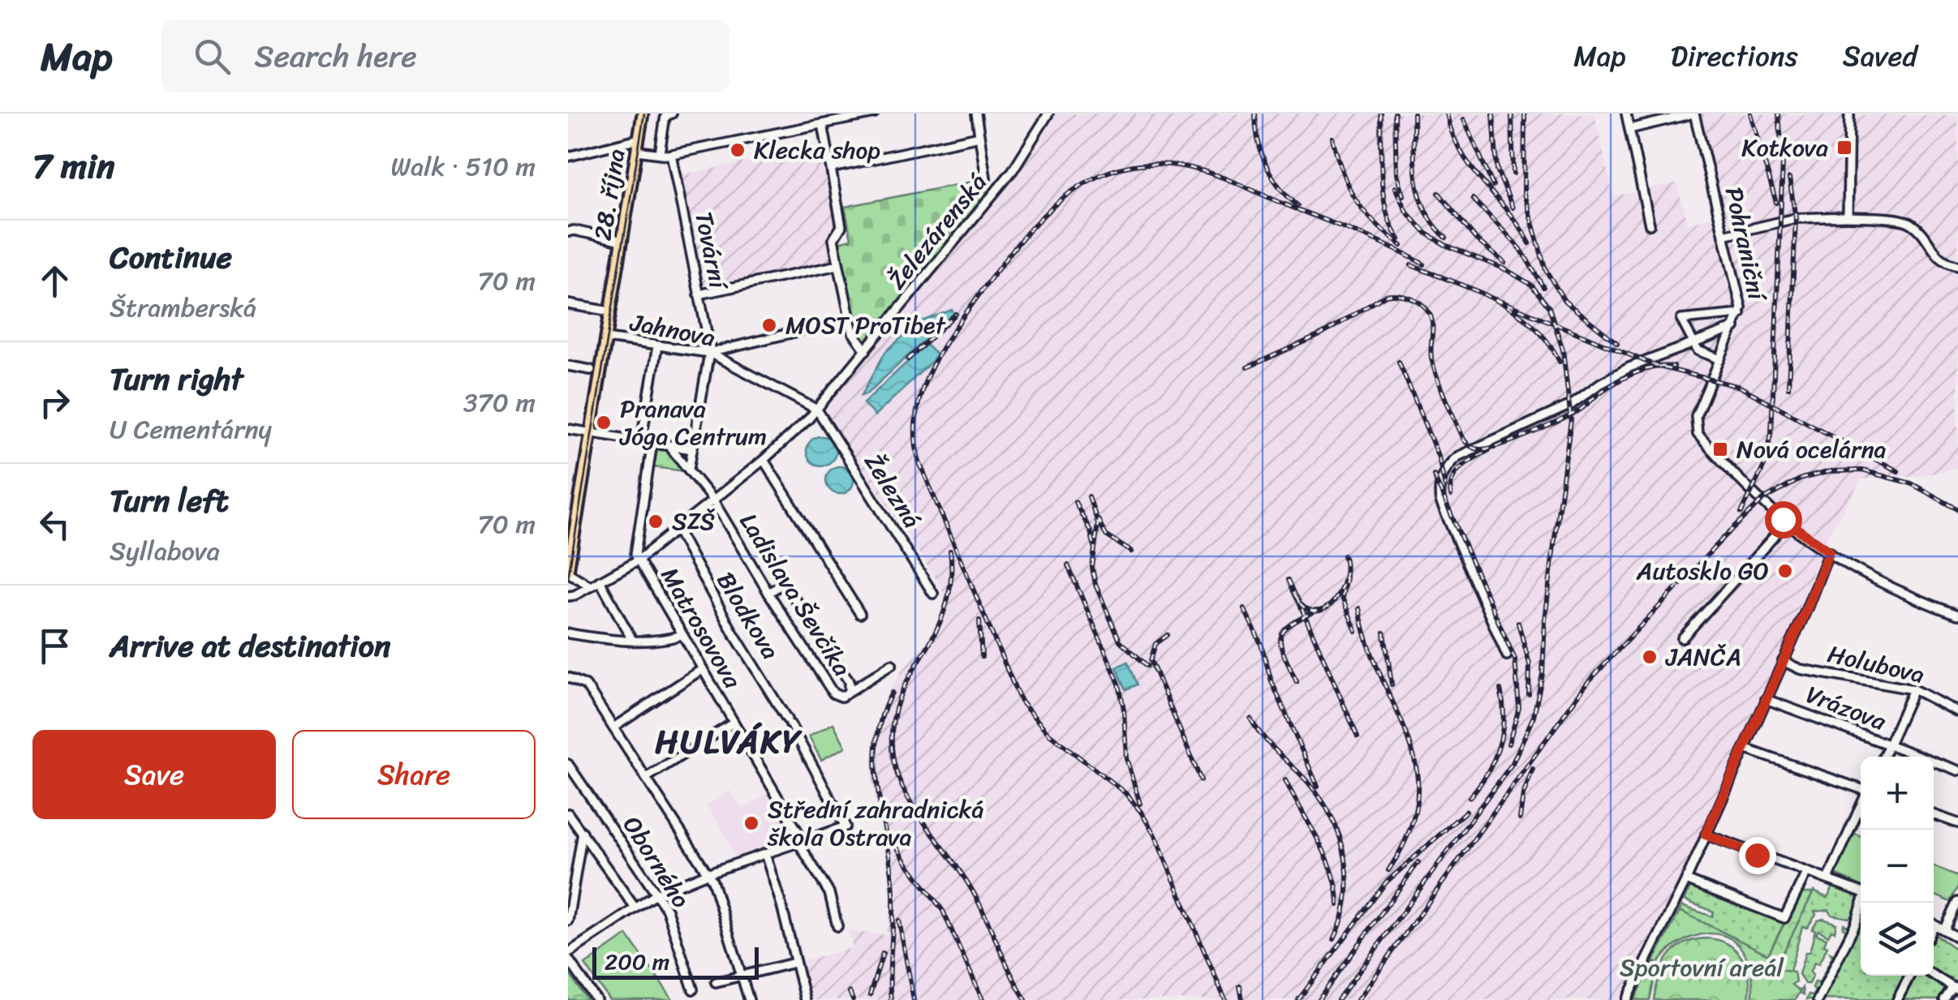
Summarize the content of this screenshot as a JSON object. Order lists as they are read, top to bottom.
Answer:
{
  "streets": {
    "main road": ["28. října"],
    "street": [
      "Železárenská",
      "Pohraniční",
      "Tovární",
      "Jahnova",
      "Železná",
      "Ladislava Ševčíka",
      "Blodkova",
      "Matrosovova",
      "Holubova",
      "Vrázova",
      "Oborného"
    ]
  },
  "crossings": [
    ["28. října", "Jahnova"],
    ["Železárenská", "Jahnova"],
    ["Železárenská", "Železná"],
    ["Železárenská", "Ladislava Ševčíka"],
    ["Železárenská", "Blodkova"],
    ["Železárenská", "Matrosovova"],
    ["Tovární", "Jahnova"],
    ["Jahnova", "Železná"],
    ["Blodkova", "Matrosovova"]
  ],
  "districts": ["HULVÁKY"],
  "parks": ["Sportovní areál"],
  "places": {
    "transit": ["Kotkova", "Nová ocelárna"],
    "other": [
      "Klecka shop",
      "MOST ProTibet",
      "Pranava Jóga Centrum",
      "SZŠ",
      "Autosklo GO",
      "JANČA",
      "Střední zahradnická škola Ostrava"
    ]
  },
  "scale_bar": "200 m",
  "page": {
    "header": "Map",
    "search": "Search here",
    "nav": ["Map", "Directions", "Saved"],
    "heading": ["7 min", "Walk · 510 m"],
    "list": [
      ["Continue", "Štramberská", "70 m"],
      ["Turn right", "U Cementárny", "370 m"],
      ["Turn left", "Syllabova", "70 m"],
      "Arrive at destination"
    ],
    "buttons": ["Save", "Share"],
    "map_buttons": ["+", "−"],
    "scale": "200 m"
  }
}
